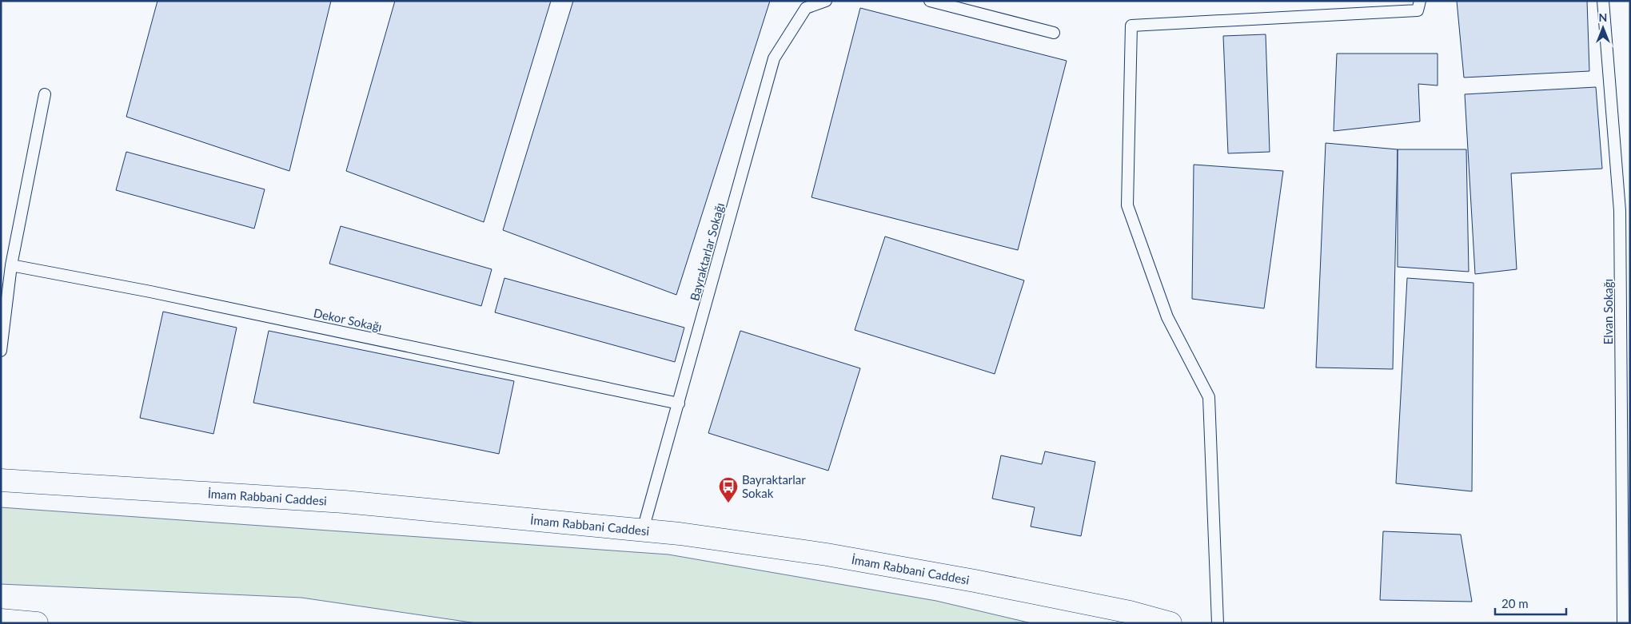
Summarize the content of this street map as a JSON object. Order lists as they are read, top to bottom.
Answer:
{
  "streets": {
    "main road": ["İmam Rabbani Caddesi"],
    "lane": ["Bayraktarlar Sokağı", "Elvan Sokağı", "Dekor Sokağı"]
  },
  "crossings": [
    ["Bayraktarlar Sokağı", "Dekor Sokağı"],
    ["Bayraktarlar Sokağı", "İmam Rabbani Caddesi"]
  ],
  "places": {
    "bus stop": ["Bayraktarlar Sokak"]
  },
  "scale_bar": "20 m",
  "north": "top"
}
